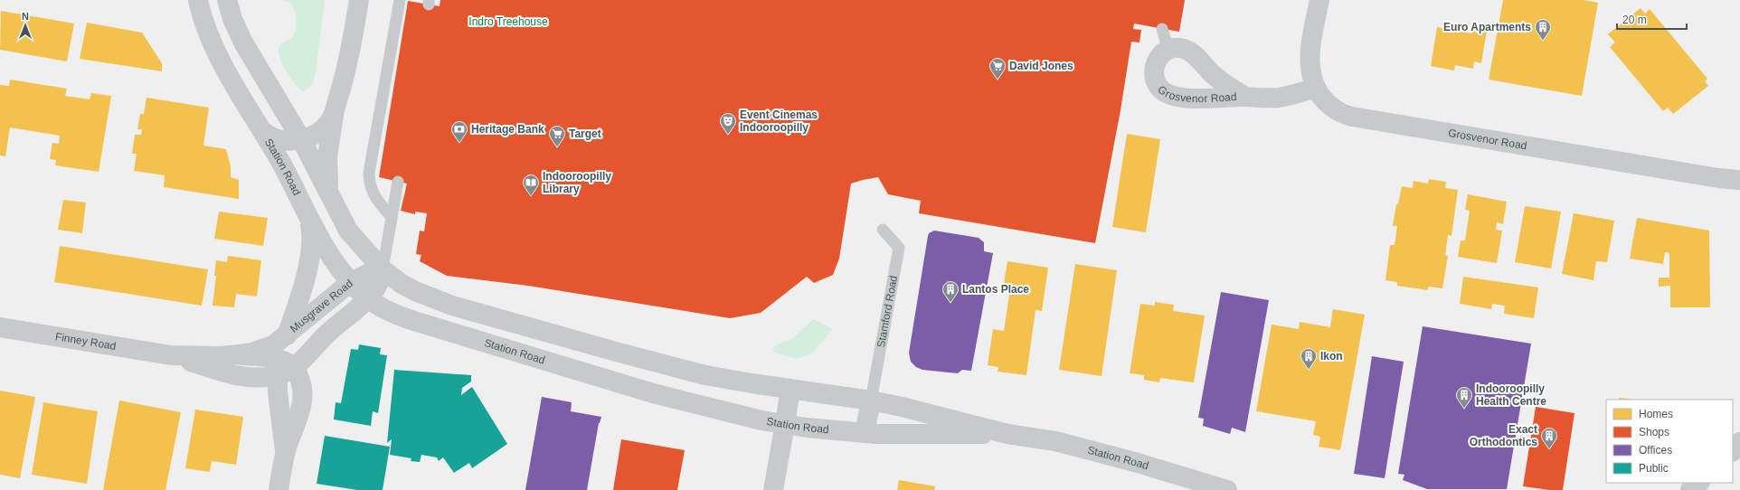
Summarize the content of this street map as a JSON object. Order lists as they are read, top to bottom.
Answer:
{
  "streets": {
    "street": [
      "Grosvenor Road",
      "Station Road",
      "Musgrave Road",
      "Finney Road"
    ],
    "lane": ["Stamford Road"]
  },
  "crossings": [
    ["Station Road", "Musgrave Road"],
    ["Station Road", "Stamford Road"],
    ["Musgrave Road", "Finney Road"]
  ],
  "parks": ["Indro Treehouse"],
  "places": {
    "building": [
      "Euro Apartments",
      "Lantos Place",
      "Ikon",
      "Indooroopilly Health Centre",
      "Exact Orthodontics"
    ],
    "supermarket": ["David Jones", "Target"],
    "theatre": ["Event Cinemas Indooroopilly"],
    "bank": ["Heritage Bank"],
    "library": ["Indooroopilly Library"]
  },
  "legend": [
    "Homes",
    "Shops",
    "Offices",
    "Public"
  ],
  "scale_bar": "20 m",
  "north": "top"
}
